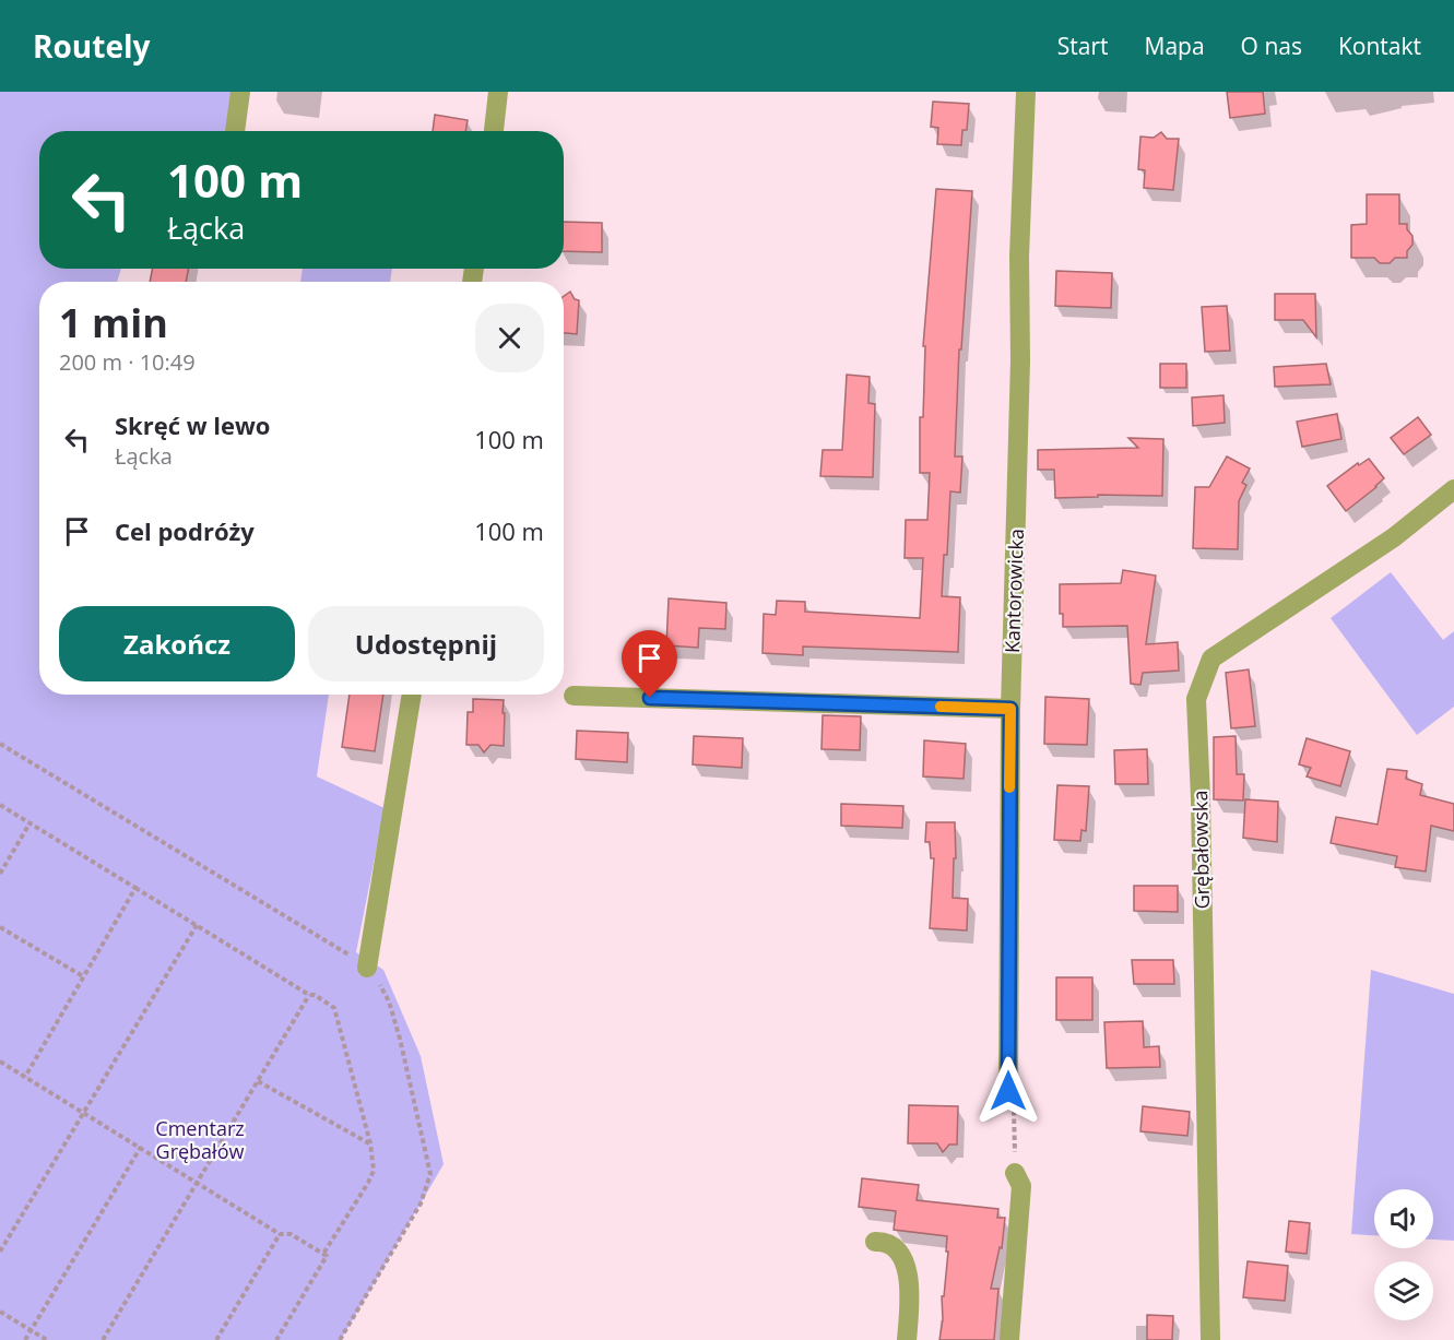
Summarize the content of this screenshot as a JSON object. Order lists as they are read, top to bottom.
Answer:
{
  "streets": {
    "street": ["Kantorowicka", "Grębałowska"]
  },
  "parks": ["Cmentarz Grębałów"],
  "page": {
    "header": "Routely",
    "nav": [
      "Start",
      "Mapa",
      "O nas",
      "Kontakt"
    ],
    "turn": ["100 m", "Łącka"],
    "heading": ["1 min", "200 m · 10:49"],
    "list": [
      {
        "name": "Skręć w lewo",
        "note": "Łącka",
        "value": "100 m"
      },
      {
        "name": "Cel podróży",
        "value": "100 m"
      }
    ],
    "buttons": ["Zakończ", "Udostępnij"]
  }
}
